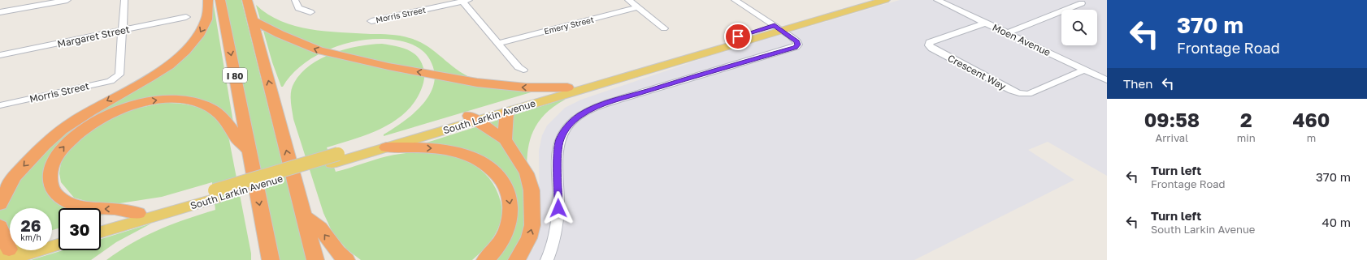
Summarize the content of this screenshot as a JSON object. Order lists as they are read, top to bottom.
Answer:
{
  "streets": {
    "highway": ["I 80"],
    "main road": ["South Larkin Avenue"],
    "street": [
      "Morris Street",
      "Emery Street",
      "Margaret Street",
      "Moen Avenue",
      "Crescent Way"
    ]
  },
  "crossings": [
    ["Morris Street", "Margaret Street"],
    ["Moen Avenue", "Crescent Way"]
  ],
  "page": {
    "turn": ["370 m", "Frontage Road"],
    "then": "Then",
    "eta": [
      "09:58",
      "Arrival",
      "2",
      "min",
      "460",
      "m"
    ],
    "list": [
      {
        "name": "Turn left",
        "note": "Frontage Road",
        "value": "370 m"
      },
      {
        "name": "Turn left",
        "note": "South Larkin Avenue",
        "value": "40 m"
      }
    ],
    "speed": "26 km/h",
    "limit": "30"
  }
}
